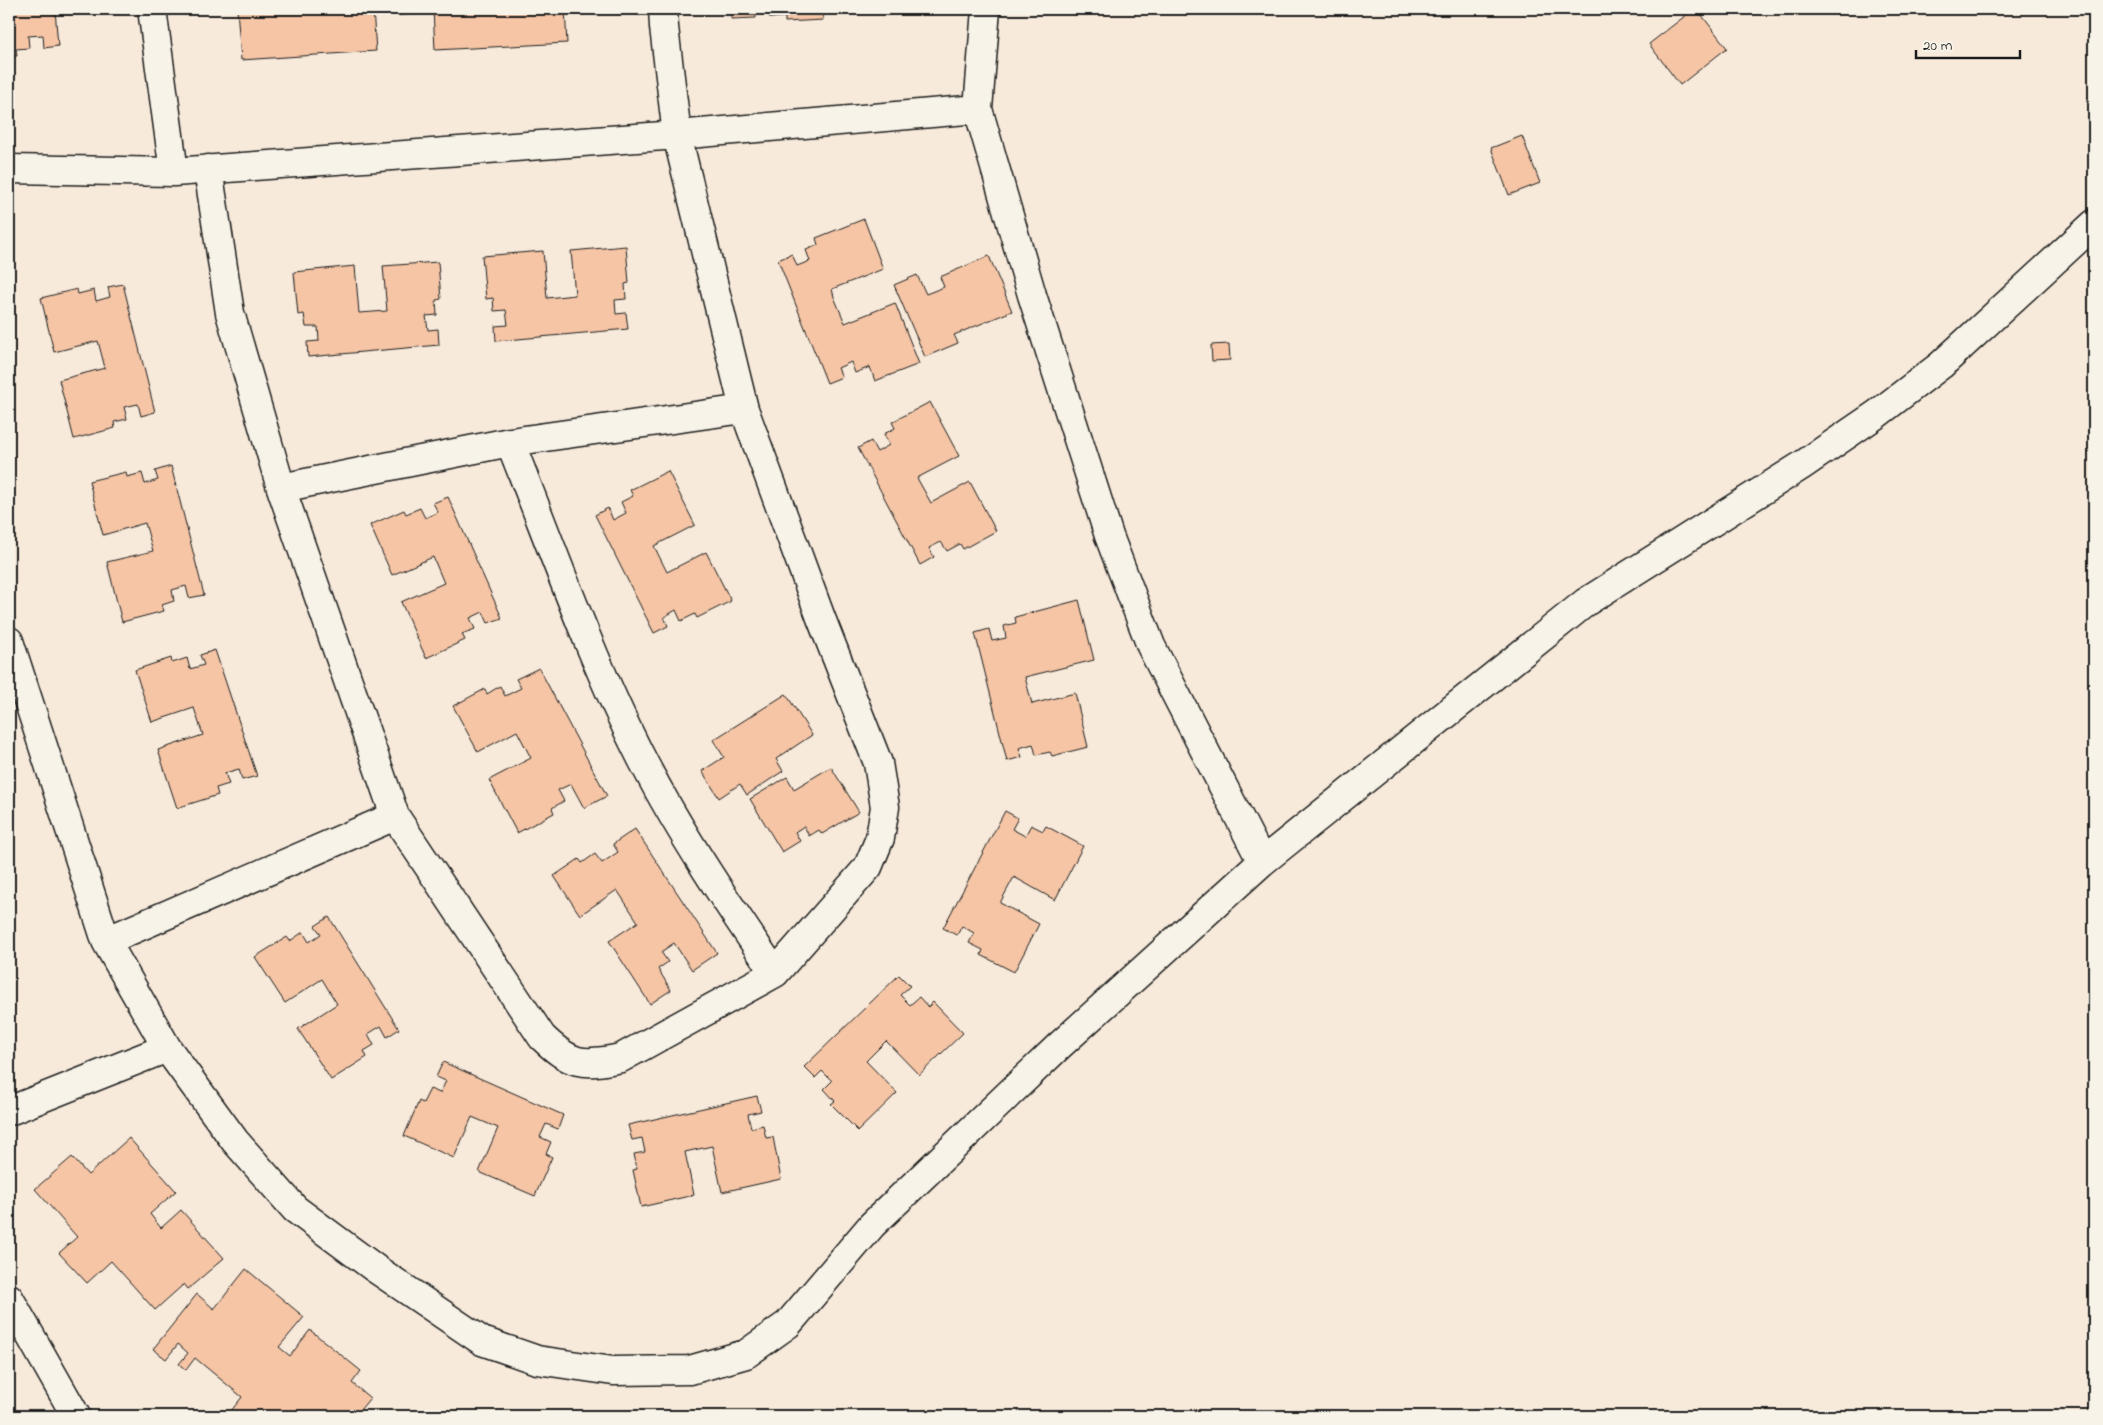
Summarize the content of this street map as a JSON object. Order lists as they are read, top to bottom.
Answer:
{
  "scale_bar": "20 m"
}
